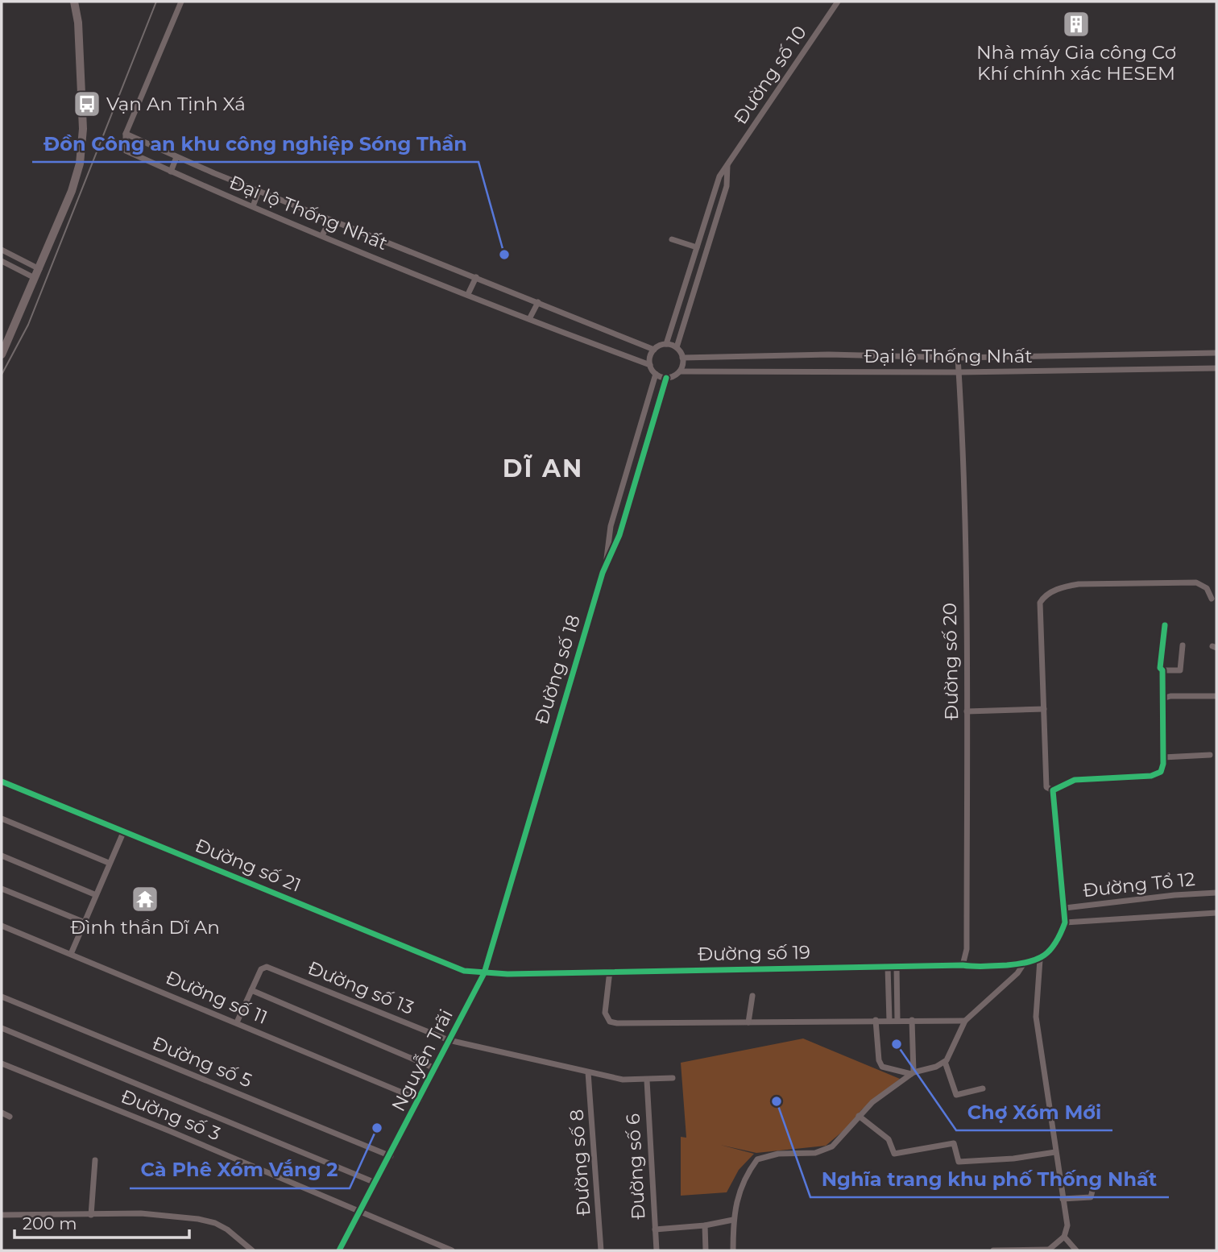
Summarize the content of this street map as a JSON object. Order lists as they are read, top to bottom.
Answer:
{
  "streets": {
    "street": [
      "Đường số 10",
      "Đại lộ Thống Nhất",
      "Đường số 20",
      "Đường số 18",
      "Đường số 21",
      "Đường Tổ 12",
      "Đường số 19",
      "Đường số 13",
      "Đường số 11",
      "Nguyễn Trãi",
      "Đường số 5",
      "Đường số 3",
      "Đường số 8",
      "Đường số 6"
    ]
  },
  "crossings": [
    ["Đường số 10", "Đại lộ Thống Nhất"],
    ["Đường số 10", "Đường số 18"],
    ["Đại lộ Thống Nhất", "Đường số 20"],
    ["Đại lộ Thống Nhất", "Đường số 18"],
    ["Đường số 20", "Đường số 19"],
    ["Đường số 18", "Đường số 21"],
    ["Đường số 18", "Đường số 19"],
    ["Đường số 18", "Nguyễn Trãi"],
    ["Đường số 21", "Đường số 19"],
    ["Đường số 21", "Nguyễn Trãi"],
    ["Đường số 19", "Nguyễn Trãi"],
    ["Đường số 13", "Đường số 11"],
    ["Đường số 13", "Nguyễn Trãi"],
    ["Đường số 13", "Đường số 8"],
    ["Đường số 13", "Đường số 6"],
    ["Đường số 11", "Nguyễn Trãi"],
    ["Nguyễn Trãi", "Đường số 5"],
    ["Nguyễn Trãi", "Đường số 3"]
  ],
  "districts": ["DĨ AN"],
  "places": {
    "building": ["Nhà máy Gia công Cơ Khí chính xác HESEM"],
    "bus stop": ["Vạn An Tịnh Xá"],
    "other": [
      "Đồn Công an khu công nghiệp Sóng Thần",
      "Chợ Xóm Mới",
      "Nghĩa trang khu phố Thống Nhất",
      "Cà Phê Xóm Vắng 2"
    ],
    "temple": ["Đình thần Dĩ An"]
  },
  "scale_bar": "200 m"
}
